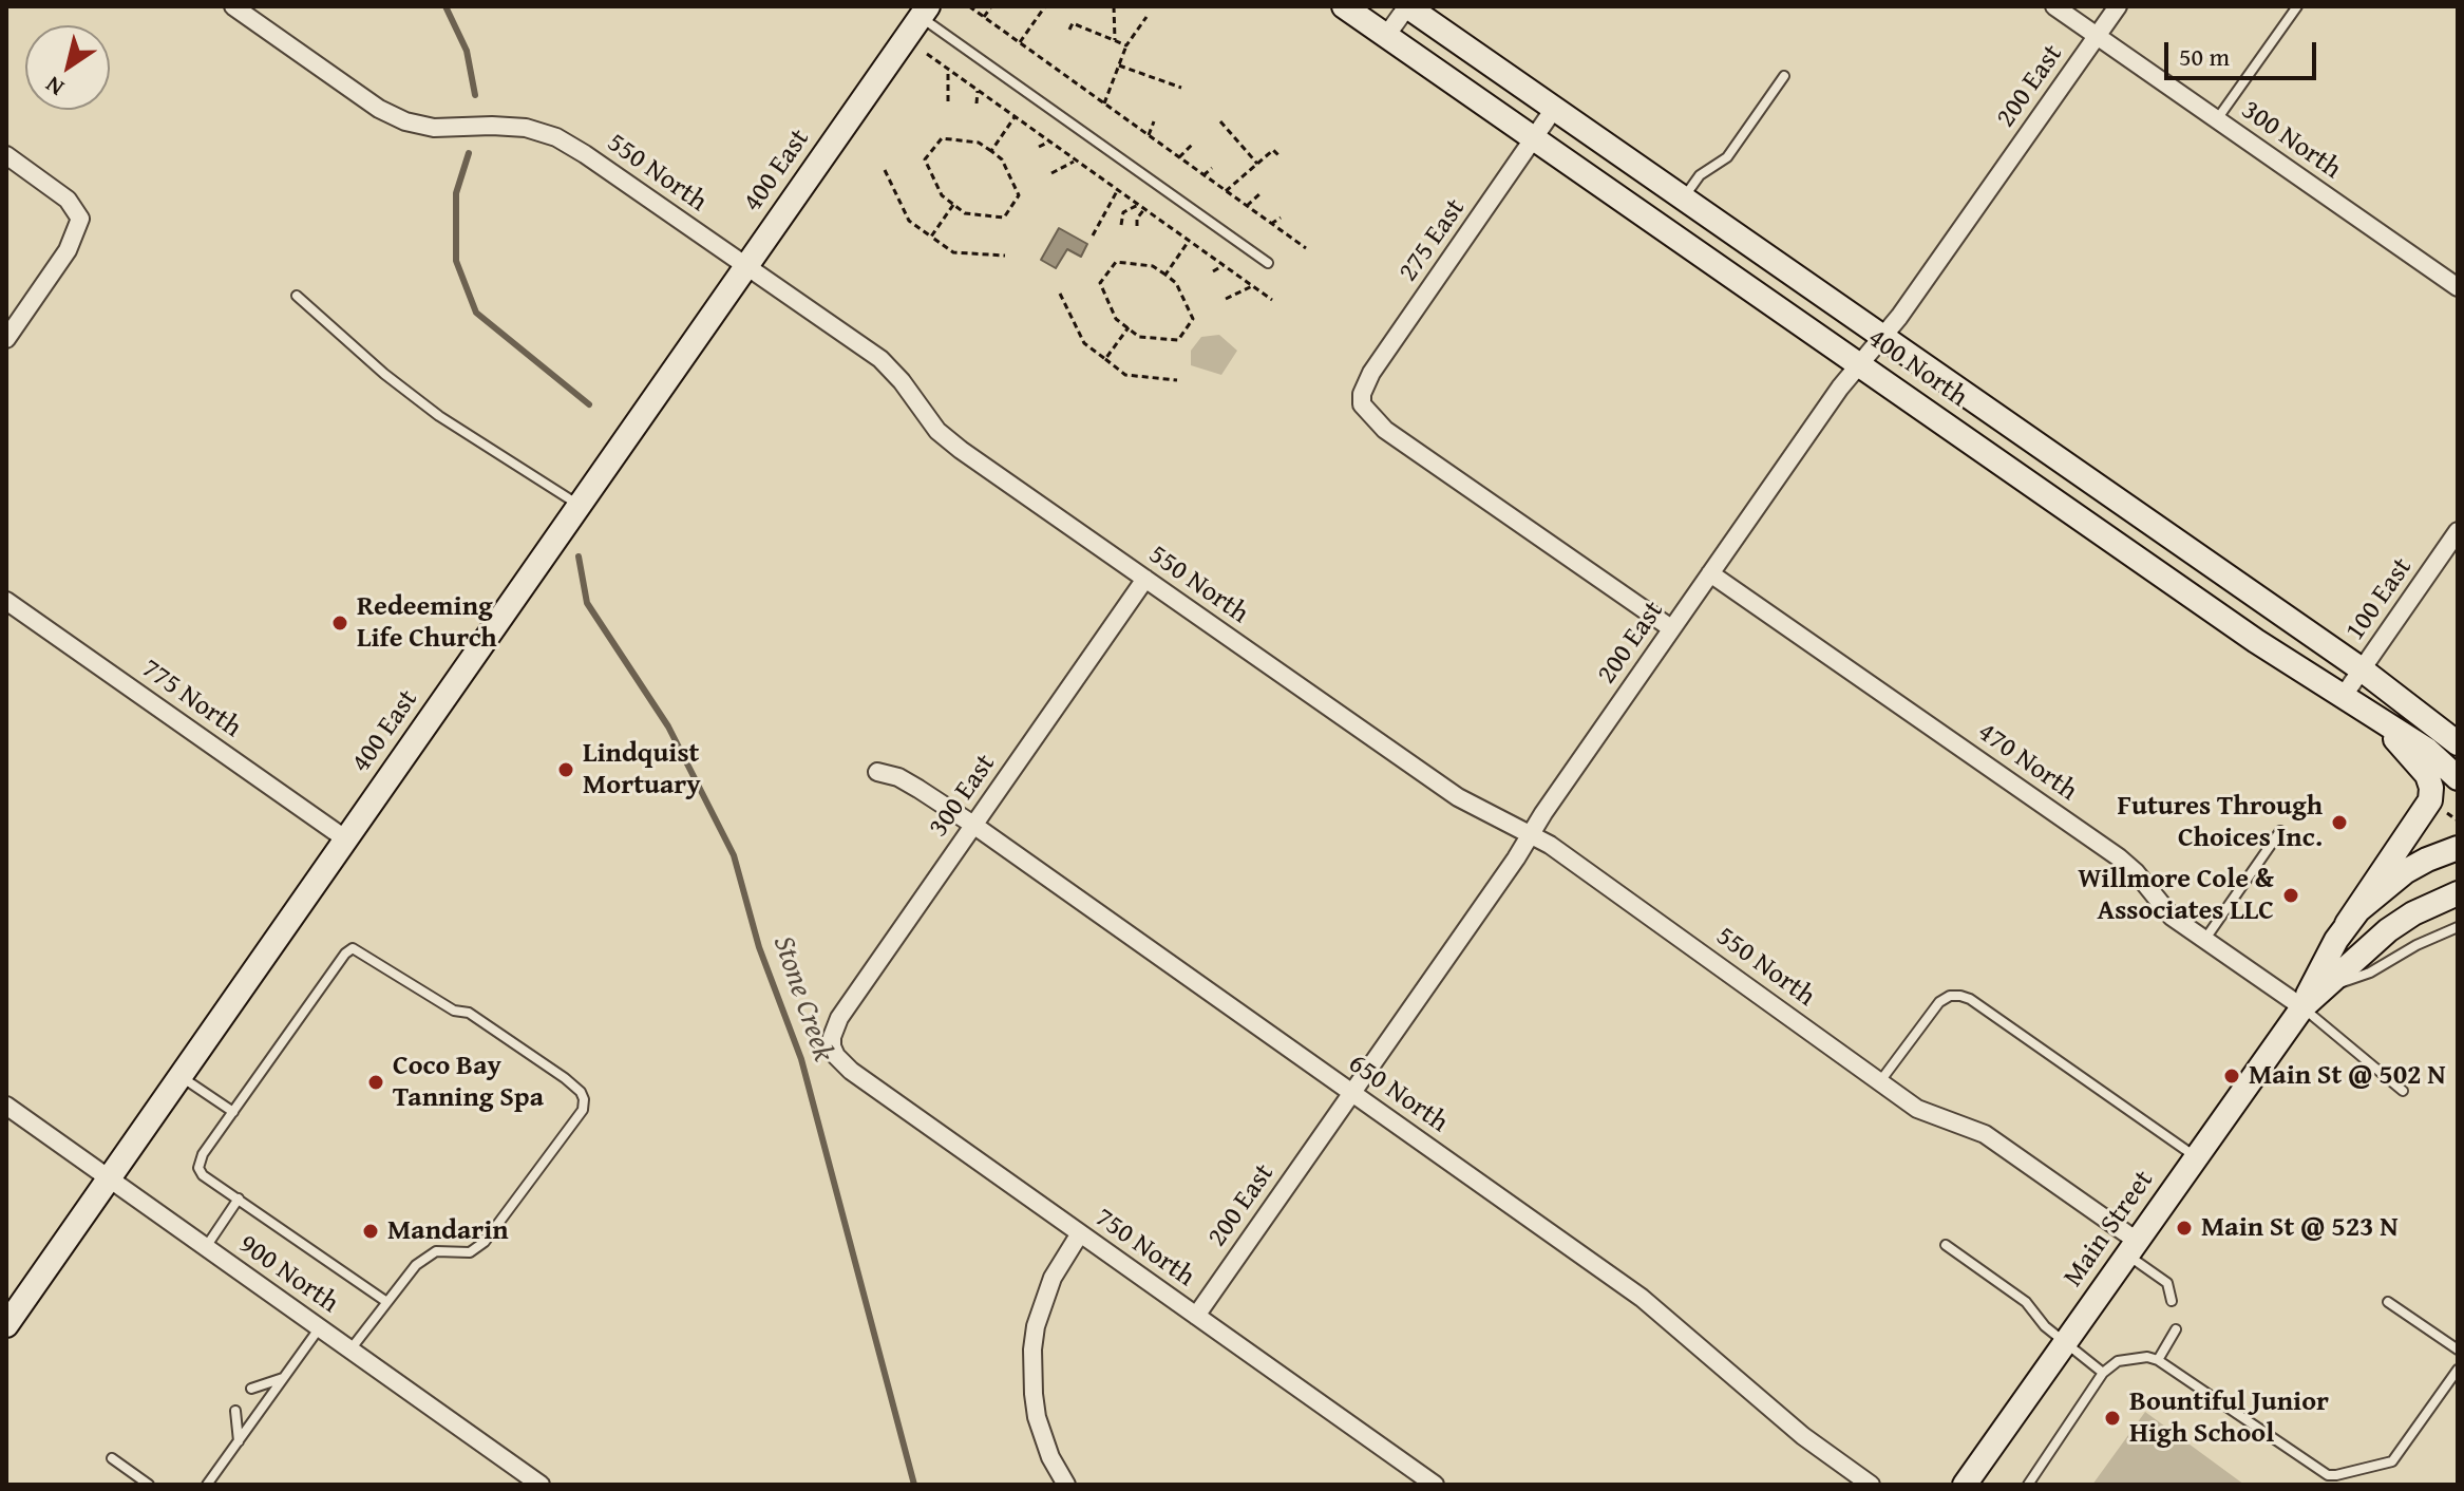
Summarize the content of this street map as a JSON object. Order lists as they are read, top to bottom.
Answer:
{
  "streets": {
    "main road": ["400 East", "400 North", "Main Street"],
    "street": [
      "200 East",
      "300 North",
      "550 North",
      "275 East",
      "100 East",
      "775 North",
      "470 North",
      "300 East",
      "650 North",
      "750 North",
      "900 North"
    ]
  },
  "crossings": [
    ["200 East", "300 North"],
    ["200 East", "550 North"],
    ["200 East", "275 East"],
    ["200 East", "400 North"],
    ["200 East", "470 North"],
    ["200 East", "650 North"],
    ["200 East", "750 North"],
    ["400 East", "550 North"],
    ["400 East", "775 North"],
    ["400 East", "900 North"],
    ["550 North", "300 East"],
    ["550 North", "Main Street"],
    ["275 East", "400 North"],
    ["400 North", "100 East"],
    ["470 North", "Main Street"],
    ["300 East", "650 North"],
    ["300 East", "750 North"]
  ],
  "water": ["Stone Creek"],
  "places": [
    "Redeeming Life Church",
    "Lindquist Mortuary",
    "Futures Through Choices Inc.",
    "Willmore Cole & Associates LLC",
    "Main St @ 502 N",
    "Coco Bay Tanning Spa",
    "Main St @ 523 N",
    "Mandarin",
    "Bountiful Junior High School"
  ],
  "scale_bar": "50 m",
  "north": "bottom left"
}
